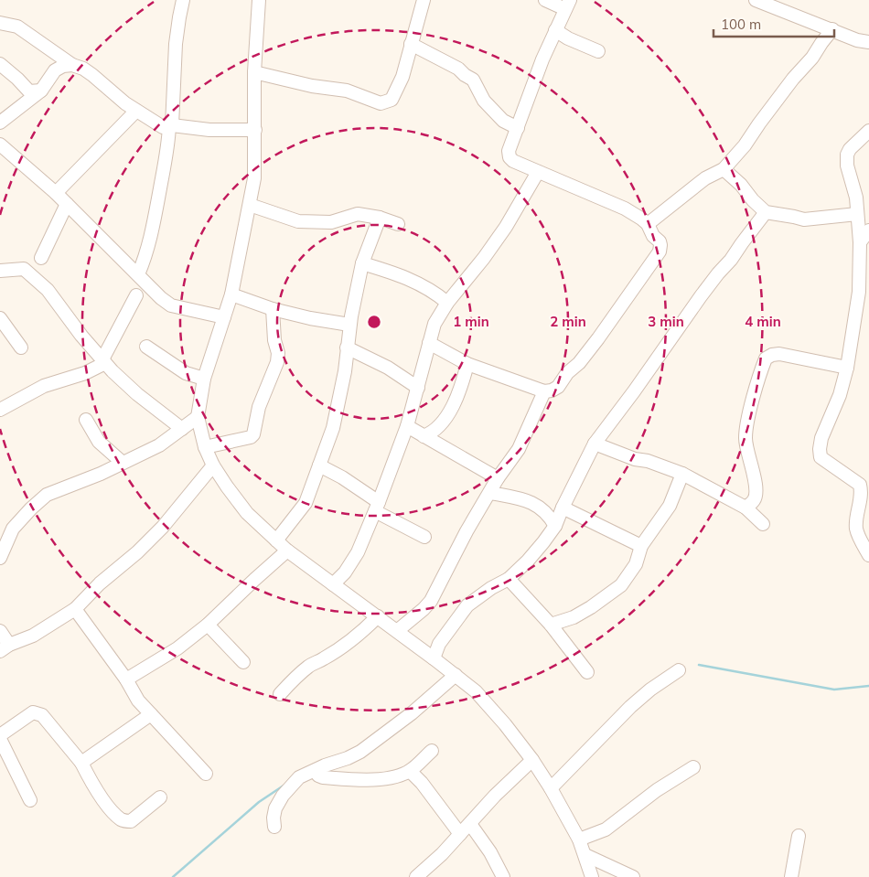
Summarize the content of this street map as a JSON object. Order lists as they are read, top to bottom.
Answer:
{
  "scale_bar": "100 m",
  "rings": [
    "1 min",
    "2 min",
    "3 min",
    "4 min"
  ]
}
